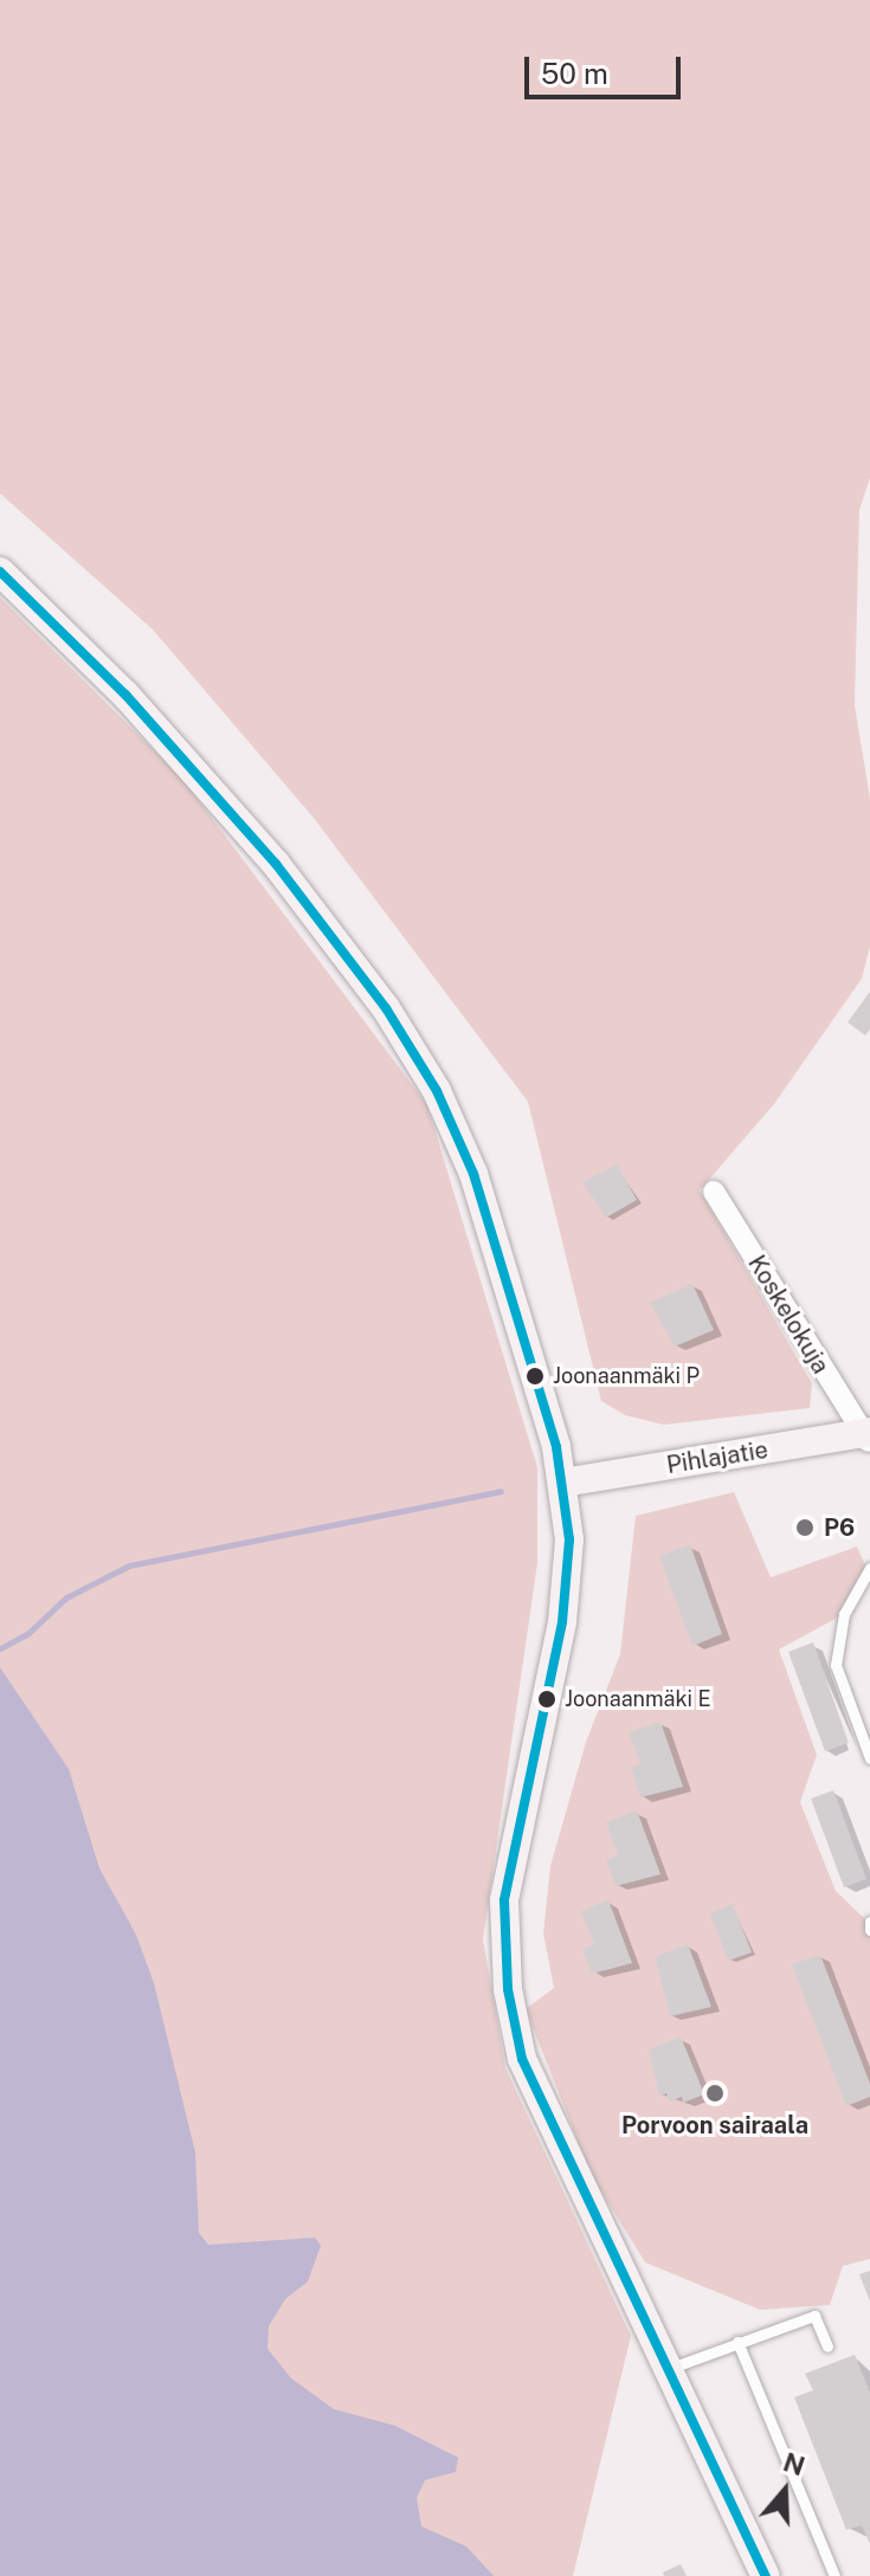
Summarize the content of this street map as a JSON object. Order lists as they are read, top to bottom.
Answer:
{
  "streets": {
    "street": ["Koskelokuja", "Pihlajatie"]
  },
  "crossings": [
    ["Koskelokuja", "Pihlajatie"]
  ],
  "places": [
    "Joonaanmäki P",
    "P6",
    "Joonaanmäki E",
    "Porvoon sairaala"
  ],
  "scale_bar": "50 m",
  "north": "top"
}
